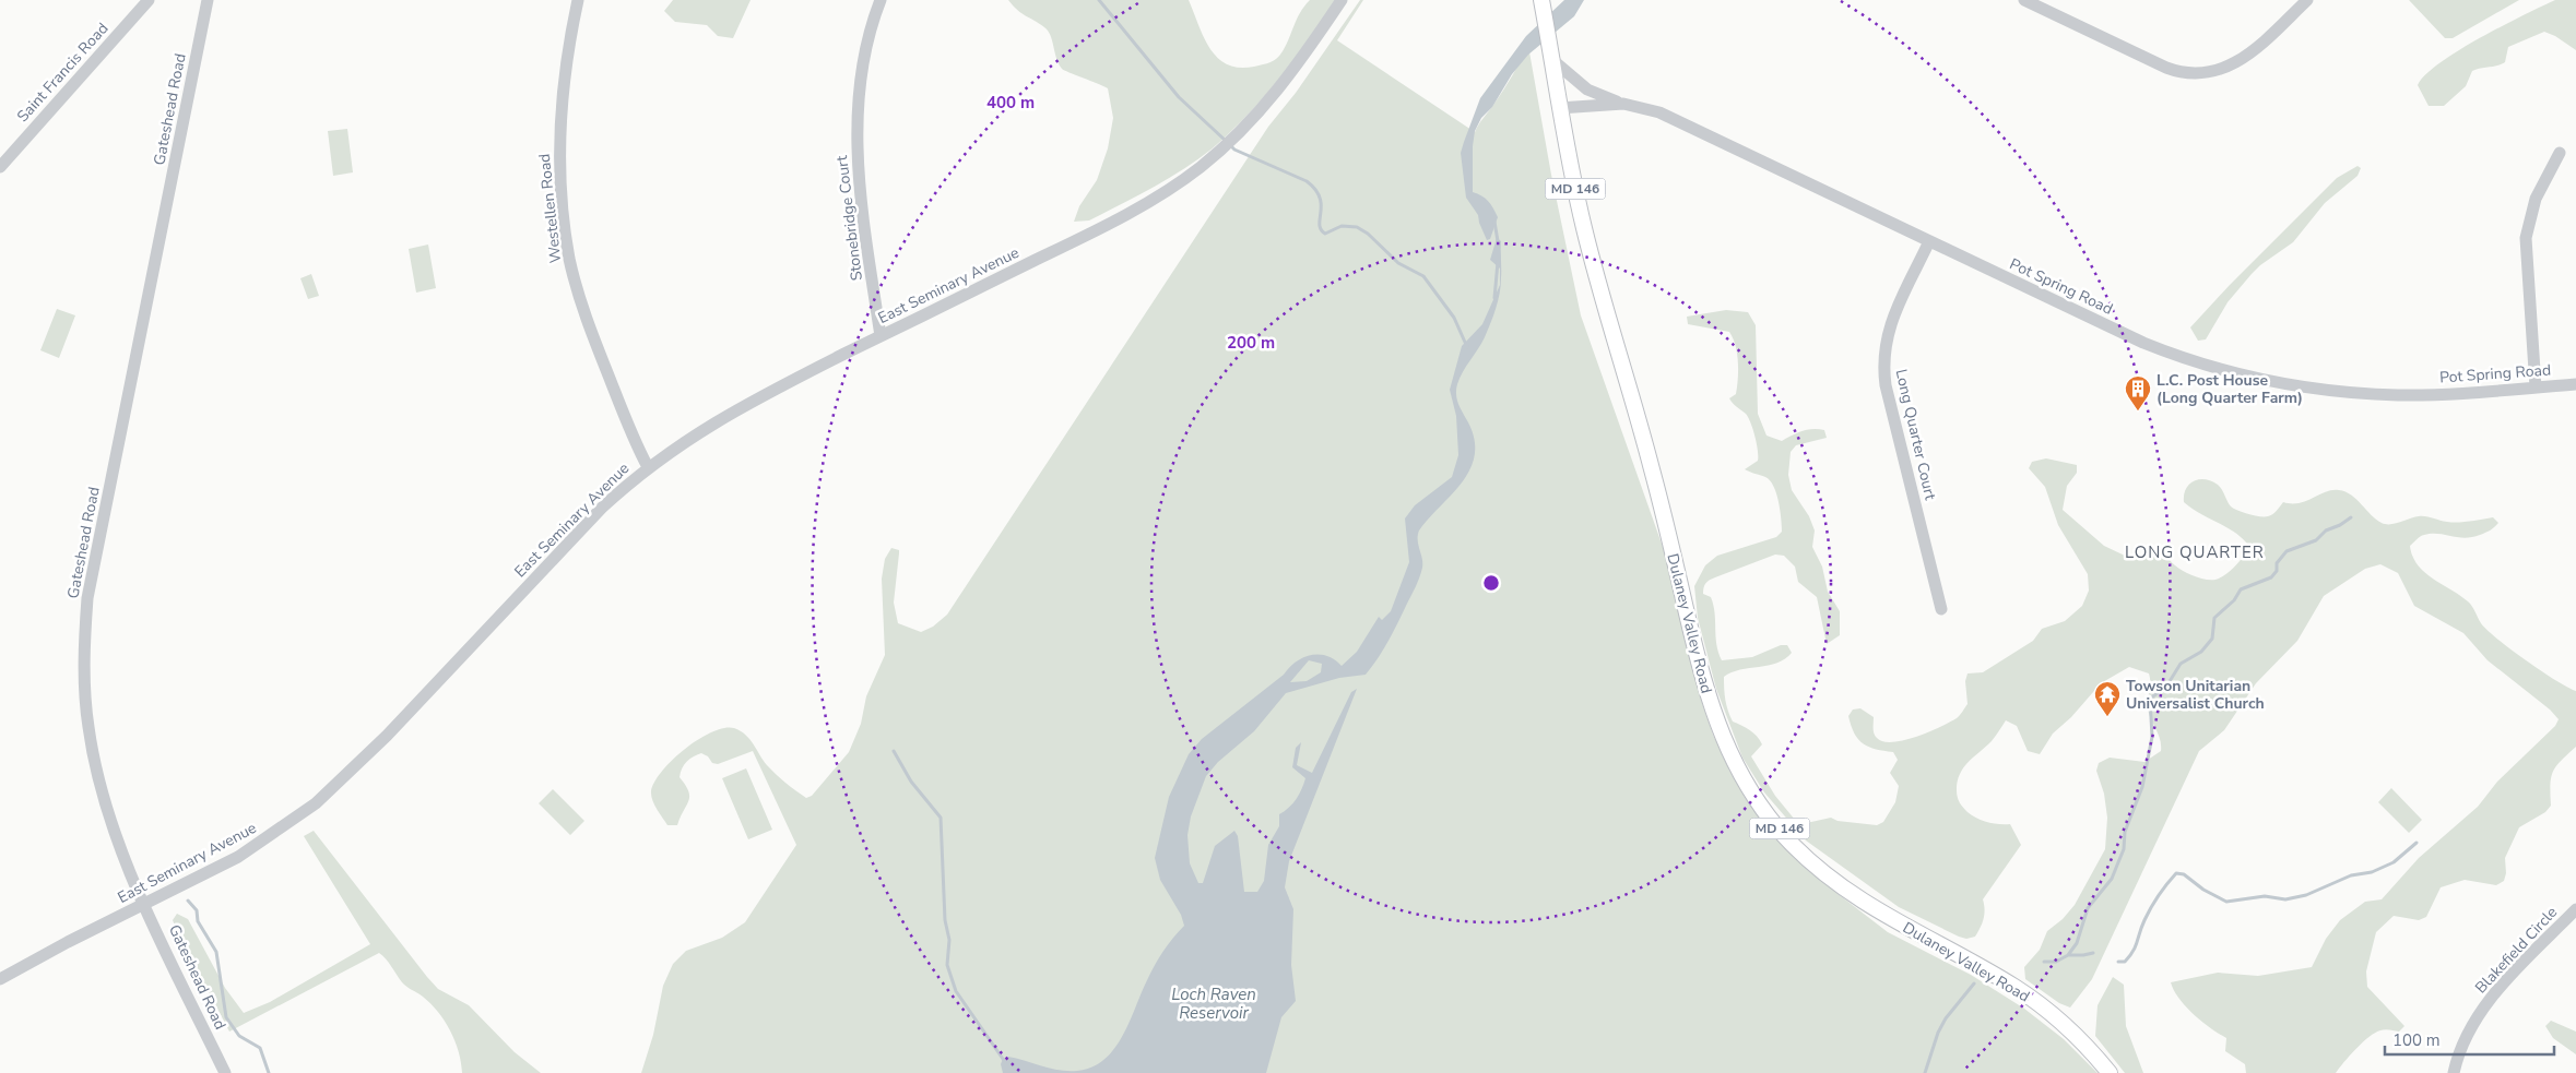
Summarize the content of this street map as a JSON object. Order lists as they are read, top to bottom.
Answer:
{
  "streets": {
    "main road": ["MD 146", "Dulaney Valley Road"],
    "street": [
      "Saint Francis Road",
      "Gateshead Road",
      "Westellen Road",
      "Stonebridge Court",
      "East Seminary Avenue",
      "Pot Spring Road",
      "Long Quarter Court",
      "Blakefield Circle"
    ]
  },
  "crossings": [
    ["Gateshead Road", "East Seminary Avenue"],
    ["Westellen Road", "East Seminary Avenue"],
    ["Stonebridge Court", "East Seminary Avenue"],
    ["Pot Spring Road", "Long Quarter Court"],
    ["Pot Spring Road", "Dulaney Valley Road"]
  ],
  "districts": ["LONG QUARTER"],
  "water": ["Loch Raven Reservoir"],
  "places": {
    "building": ["L.C. Post House (Long Quarter Farm)"],
    "temple": ["Towson Unitarian Universalist Church"]
  },
  "scale_bar": "100 m",
  "rings": ["400 m", "200 m"]
}
